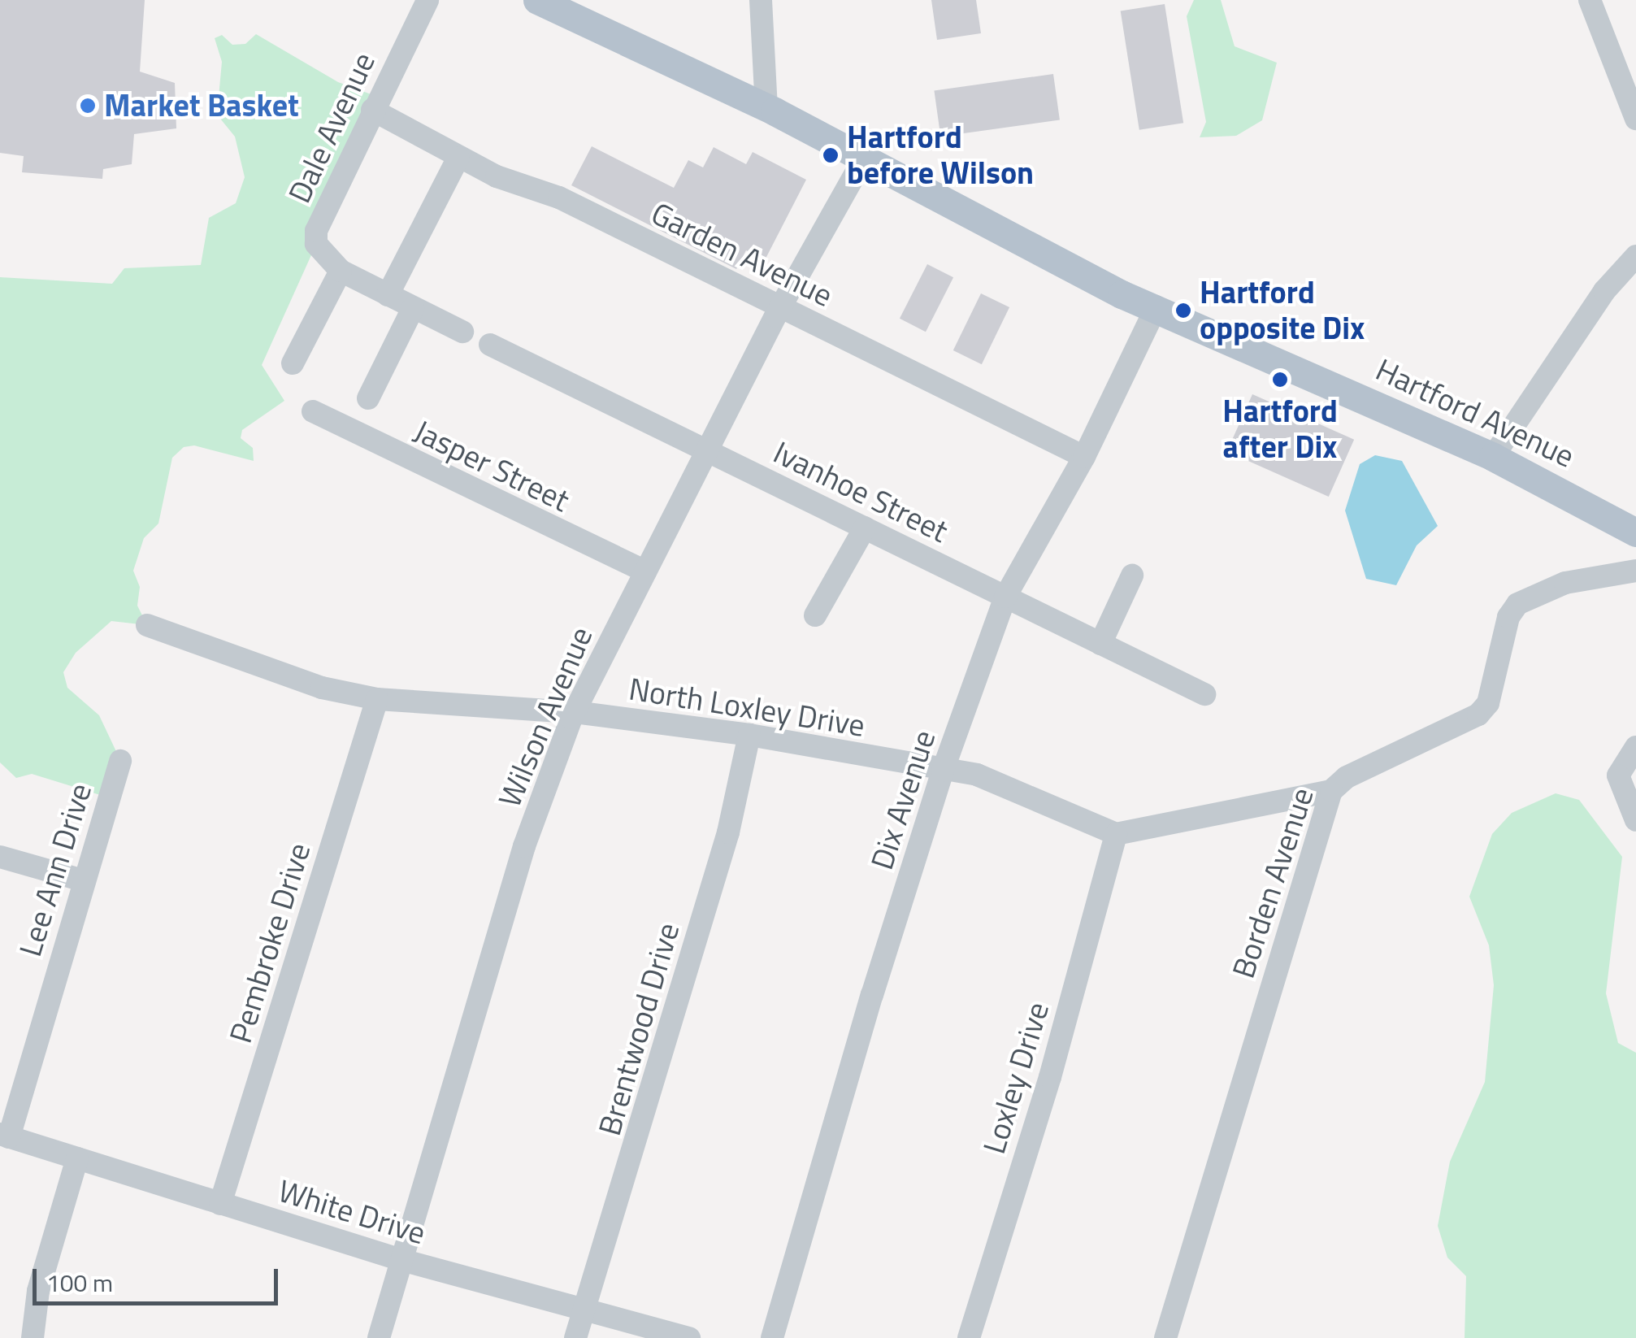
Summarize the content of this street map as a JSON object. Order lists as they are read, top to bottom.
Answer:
{
  "streets": {
    "main road": ["Hartford Avenue"],
    "street": [
      "Dale Avenue",
      "Garden Avenue",
      "Jasper Street",
      "Ivanhoe Street",
      "North Loxley Drive",
      "Wilson Avenue",
      "Dix Avenue",
      "Lee Ann Drive",
      "Borden Avenue",
      "Pembroke Drive",
      "Brentwood Drive",
      "Loxley Drive",
      "White Drive"
    ]
  },
  "crossings": [
    ["Dale Avenue", "Garden Avenue"],
    ["Garden Avenue", "Wilson Avenue"],
    ["Garden Avenue", "Dix Avenue"],
    ["Hartford Avenue", "Wilson Avenue"],
    ["Hartford Avenue", "Dix Avenue"],
    ["Jasper Street", "Wilson Avenue"],
    ["Ivanhoe Street", "Wilson Avenue"],
    ["Ivanhoe Street", "Dix Avenue"],
    ["North Loxley Drive", "Wilson Avenue"],
    ["North Loxley Drive", "Dix Avenue"],
    ["North Loxley Drive", "Pembroke Drive"],
    ["North Loxley Drive", "Brentwood Drive"],
    ["North Loxley Drive", "Loxley Drive"],
    ["Wilson Avenue", "White Drive"],
    ["Lee Ann Drive", "White Drive"],
    ["Pembroke Drive", "White Drive"],
    ["Brentwood Drive", "White Drive"]
  ],
  "places": [
    "Market Basket",
    "Hartford before Wilson",
    "Hartford opposite Dix",
    "Hartford after Dix"
  ],
  "scale_bar": "100 m"
}
